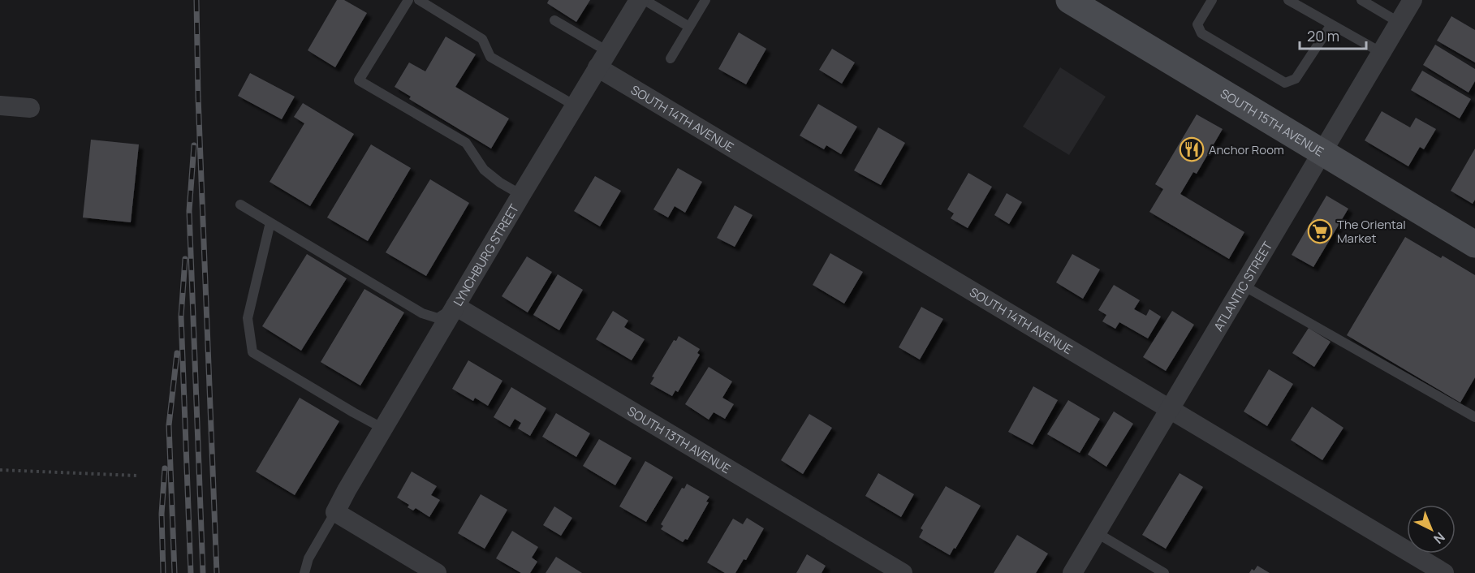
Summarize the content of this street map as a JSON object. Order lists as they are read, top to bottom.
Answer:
{
  "streets": {
    "main road": ["SOUTH 15TH AVENUE"],
    "street": [
      "SOUTH 14TH AVENUE",
      "LYNCHBURG STREET",
      "ATLANTIC STREET",
      "SOUTH 13TH AVENUE"
    ]
  },
  "crossings": [
    ["SOUTH 14TH AVENUE", "LYNCHBURG STREET"],
    ["SOUTH 14TH AVENUE", "ATLANTIC STREET"],
    ["SOUTH 15TH AVENUE", "ATLANTIC STREET"],
    ["LYNCHBURG STREET", "SOUTH 13TH AVENUE"]
  ],
  "places": {
    "restaurant": ["Anchor Room"],
    "supermarket": ["The Oriental Market"]
  },
  "scale_bar": "20 m",
  "north": "bottom right"
}
